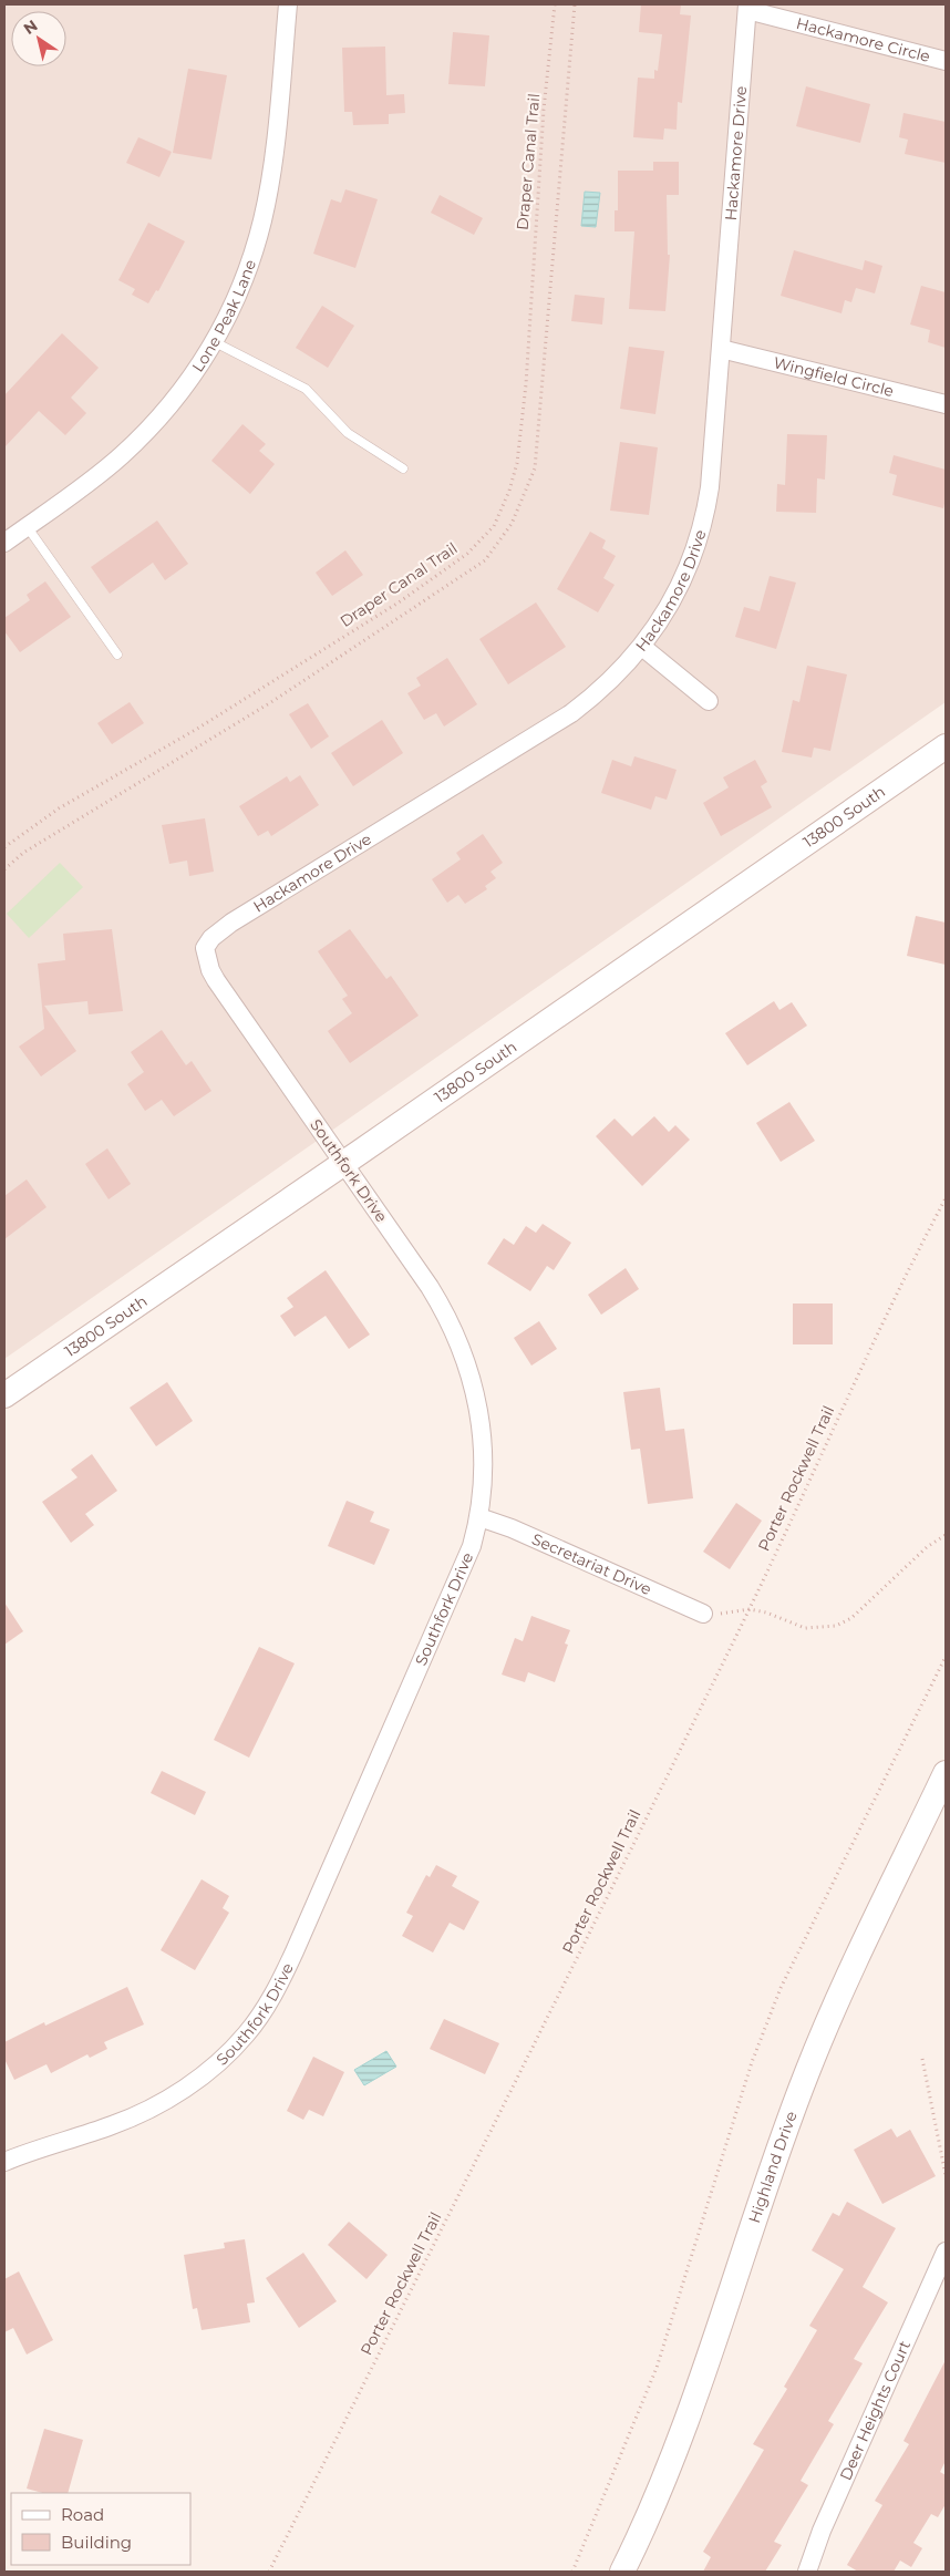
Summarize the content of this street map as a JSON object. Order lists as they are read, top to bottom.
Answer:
{
  "streets": {
    "main road": ["13800 South", "Highland Drive"],
    "street": [
      "Hackamore Circle",
      "Hackamore Drive",
      "Lone Peak Lane",
      "Wingfield Circle",
      "Southfork Drive",
      "Secretariat Drive",
      "Deer Heights Court"
    ],
    "path": ["Draper Canal Trail", "Porter Rockwell Trail"]
  },
  "crossings": [
    ["Hackamore Circle", "Hackamore Drive"],
    ["Hackamore Drive", "Wingfield Circle"],
    ["Hackamore Drive", "Southfork Drive"],
    ["13800 South", "Southfork Drive"],
    ["Southfork Drive", "Secretariat Drive"]
  ],
  "legend": ["Road", "Building"],
  "north": "top left"
}
